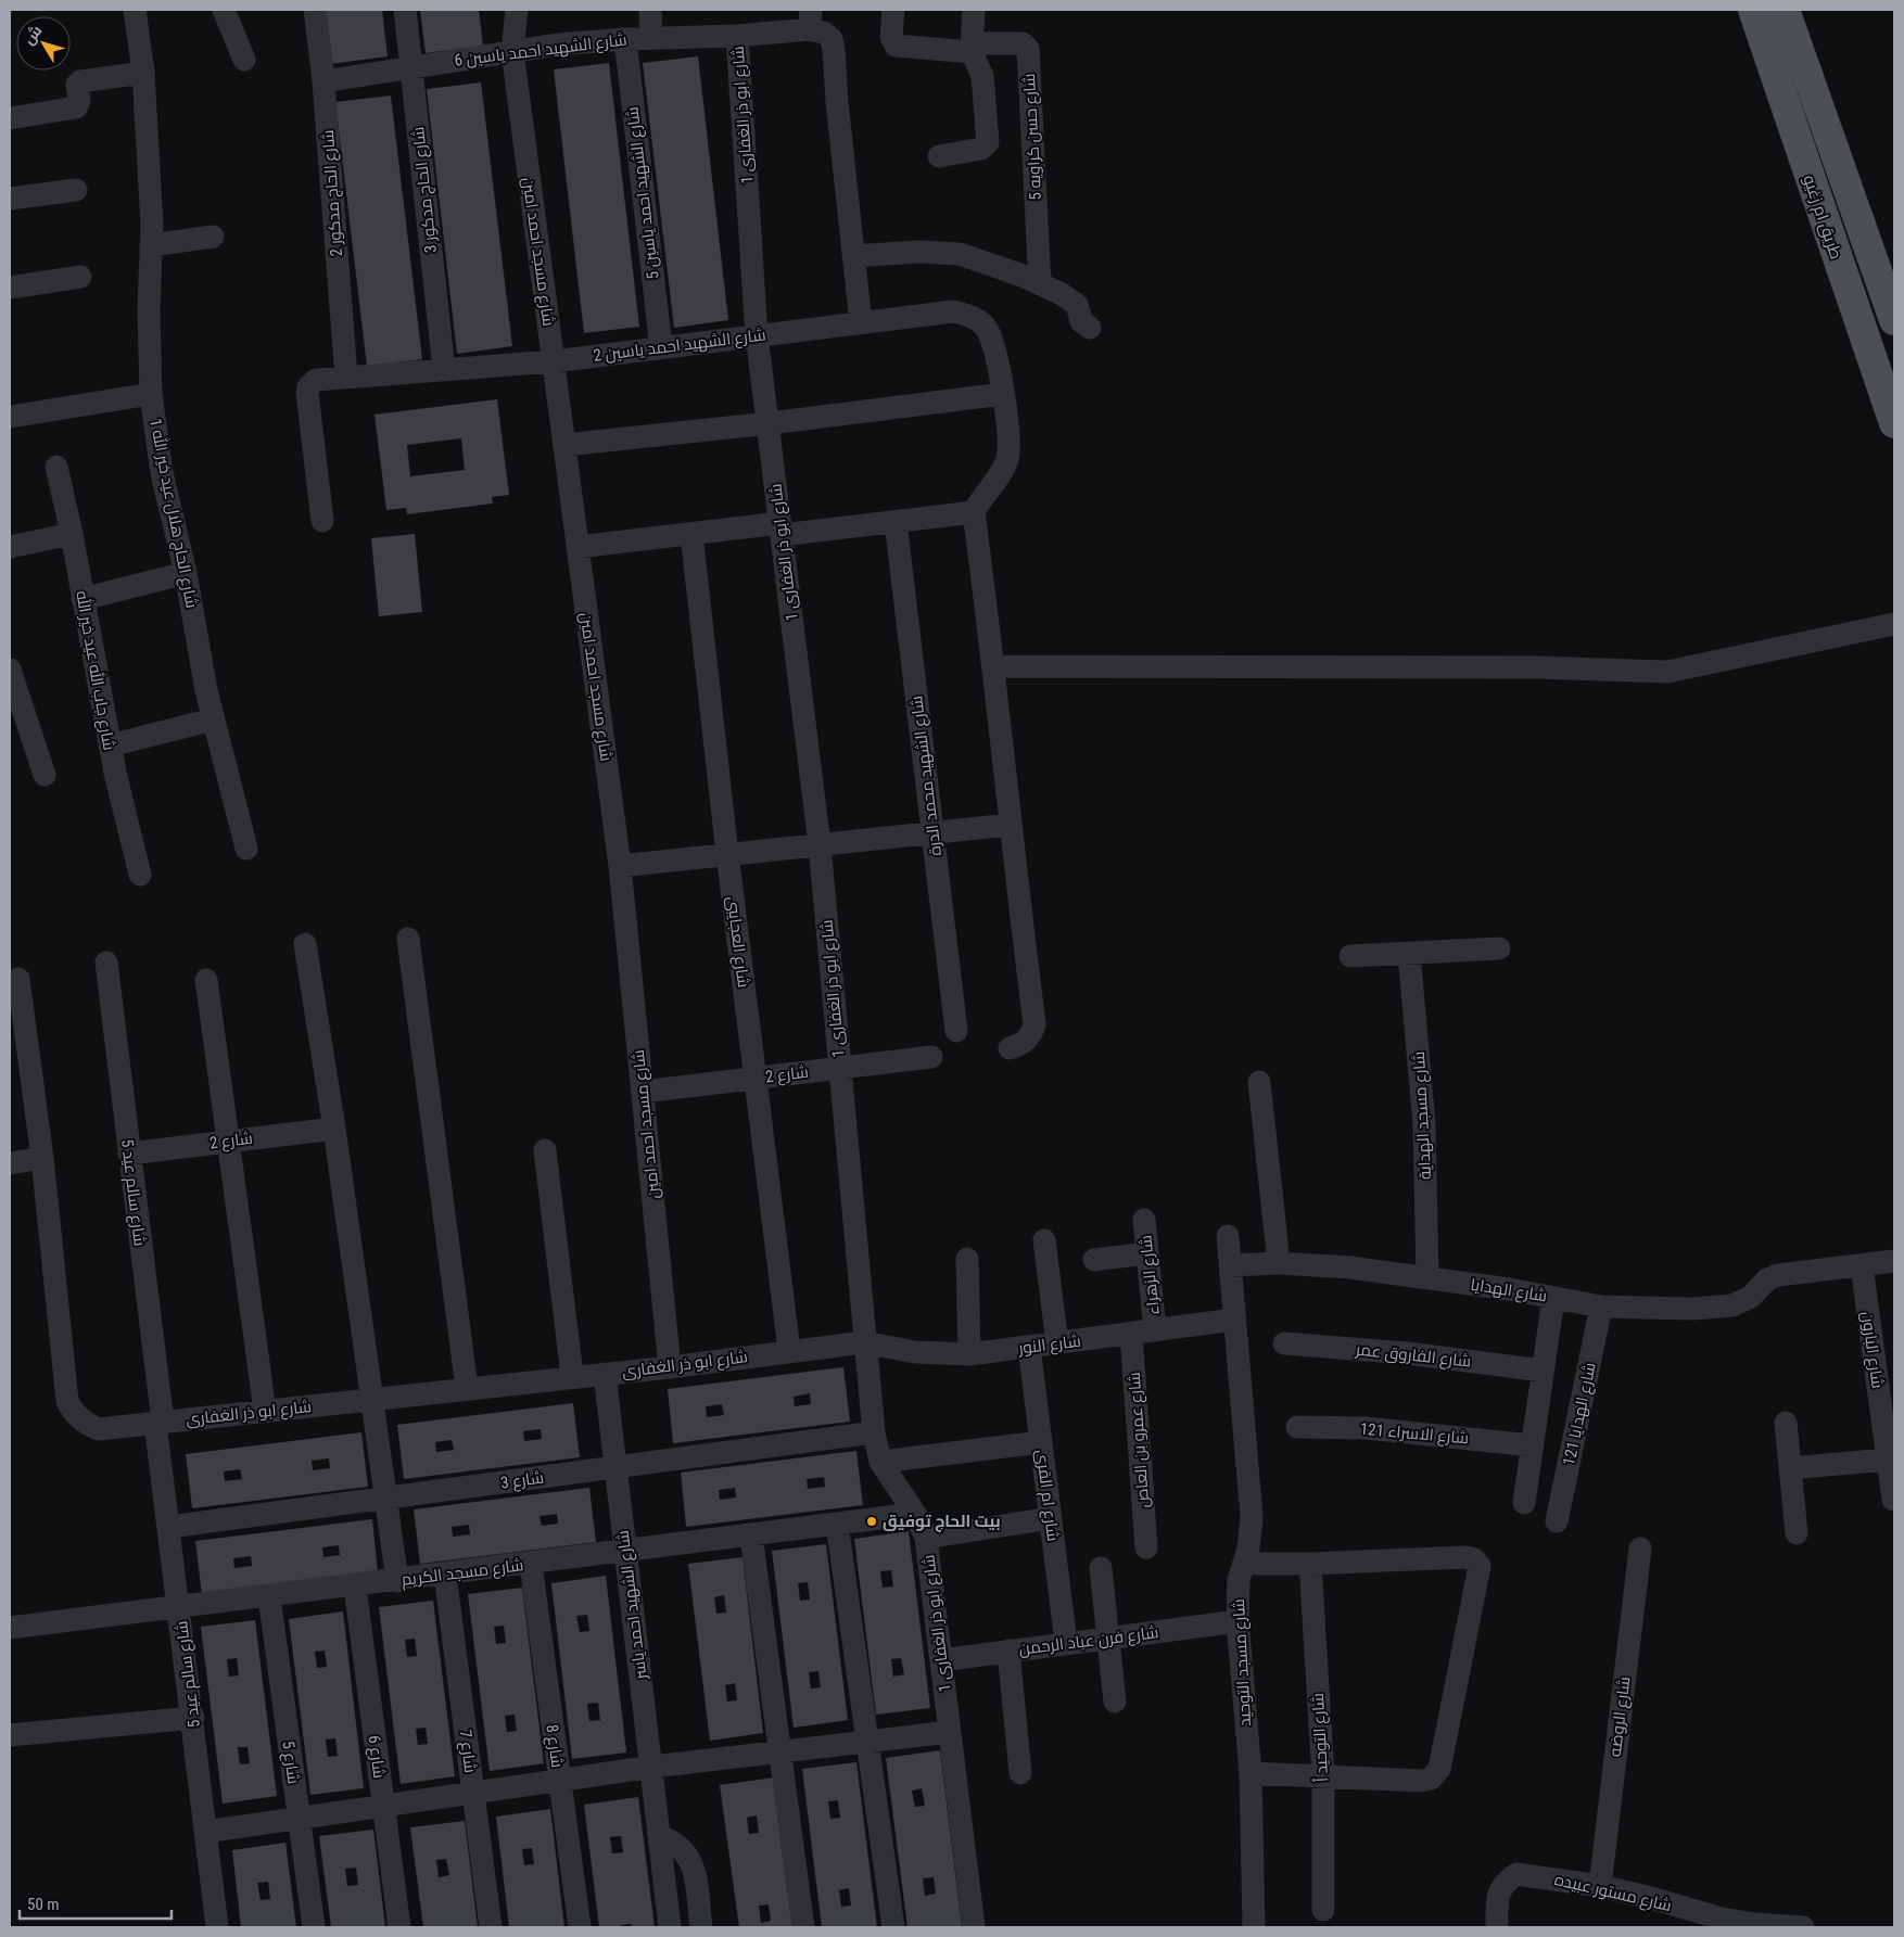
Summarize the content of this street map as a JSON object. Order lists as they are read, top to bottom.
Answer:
{
  "streets": {
    "main road": ["طريق ام زغيو"],
    "street": [
      "شارع الشهيد احمد ياسين 6",
      "شارع ابو ذر الغفارى 1",
      "شارع حسن كراويه 5",
      "شارع الحاج مدكور 3",
      "شارع الحاج مدكور 2",
      "شارع الشهيد احمد ياسين 5",
      "شارع مسجد احمد امين",
      "شارع الشهيد احمد ياسين 2",
      "شارع الحاج هلال عيد خير الله 1",
      "شارع جاب الله عيد خير الله",
      "شارع الشهيد محمد الدرة",
      "شارع العجايبى",
      "شارع 2",
      "شارع مسجد الهداية",
      "شارع سالم عيد 5",
      "شارع الزهراء",
      "شارع الهدايا",
      "شارع النور",
      "شارع البارون",
      "شارع الفاروق عمر",
      "شارع ابو ذر الغفارى",
      "شارع الهدايا 121",
      "شارع الاسراء 121",
      "شارع عمرو بن العاص",
      "شارع 3",
      "شارع ام القرى",
      "شارع مسجد الكريم",
      "شارع الشهيد احمد ياسر",
      "شارع فرن عباد الرحمن",
      "شارع مسجد التوحيد",
      "شارع الروضه",
      "شارع التوحيد أ",
      "شارع 8",
      "شارع 7",
      "شارع 6",
      "شارع 5",
      "شارع مستور عبيده"
    ]
  },
  "crossings": [
    ["شارع الشهيد احمد ياسين 6", "شارع ابو ذر الغفارى 1"],
    ["شارع الشهيد احمد ياسين 6", "شارع الحاج مدكور 3"],
    ["شارع الشهيد احمد ياسين 6", "شارع الحاج مدكور 2"],
    ["شارع الشهيد احمد ياسين 6", "شارع الشهيد احمد ياسين 5"],
    ["شارع الشهيد احمد ياسين 6", "شارع مسجد احمد امين"],
    ["شارع الشهيد احمد ياسين 6", "شارع الشهيد احمد ياسين 2"],
    ["شارع ابو ذر الغفارى 1", "شارع الشهيد احمد ياسين 2"],
    ["شارع ابو ذر الغفارى 1", "شارع 2"],
    ["شارع ابو ذر الغفارى 1", "شارع النور"],
    ["شارع ابو ذر الغفارى 1", "شارع ابو ذر الغفارى"],
    ["شارع ابو ذر الغفارى 1", "شارع 3"],
    ["شارع ابو ذر الغفارى 1", "شارع مسجد الكريم"],
    ["شارع ابو ذر الغفارى 1", "شارع فرن عباد الرحمن"],
    ["شارع الحاج مدكور 3", "شارع الشهيد احمد ياسين 2"],
    ["شارع الحاج مدكور 2", "شارع الشهيد احمد ياسين 2"],
    ["شارع الشهيد احمد ياسين 5", "شارع الشهيد احمد ياسين 2"],
    ["شارع مسجد احمد امين", "شارع الشهيد احمد ياسين 2"],
    ["شارع مسجد احمد امين", "شارع 2"],
    ["شارع مسجد احمد امين", "شارع ابو ذر الغفارى"],
    ["شارع العجايبى", "شارع 2"],
    ["شارع العجايبى", "شارع ابو ذر الغفارى"],
    ["شارع 2", "شارع سالم عيد 5"],
    ["شارع مسجد الهداية", "شارع الهدايا"],
    ["شارع سالم عيد 5", "شارع ابو ذر الغفارى"],
    ["شارع سالم عيد 5", "شارع 3"],
    ["شارع سالم عيد 5", "شارع مسجد الكريم"],
    ["شارع الزهراء", "شارع النور"],
    ["شارع الهدايا", "شارع البارون"],
    ["شارع الهدايا", "شارع الهدايا 121"],
    ["شارع الهدايا", "شارع مسجد التوحيد"],
    ["شارع النور", "شارع ابو ذر الغفارى"],
    ["شارع النور", "شارع عمرو بن العاص"],
    ["شارع النور", "شارع ام القرى"],
    ["شارع النور", "شارع مسجد التوحيد"],
    ["شارع ابو ذر الغفارى", "شارع الشهيد احمد ياسر"],
    ["شارع 3", "شارع الشهيد احمد ياسر"],
    ["شارع ام القرى", "شارع فرن عباد الرحمن"],
    ["شارع مسجد الكريم", "شارع الشهيد احمد ياسر"],
    ["شارع مسجد الكريم", "شارع 8"],
    ["شارع مسجد الكريم", "شارع 7"],
    ["شارع مسجد الكريم", "شارع 6"],
    ["شارع مسجد الكريم", "شارع 5"],
    ["شارع فرن عباد الرحمن", "شارع مسجد التوحيد"],
    ["شارع الروضه", "شارع مستور عبيده"]
  ],
  "places": ["بيت الحاج توفيق"],
  "scale_bar": "50 m",
  "north": "top left"
}
